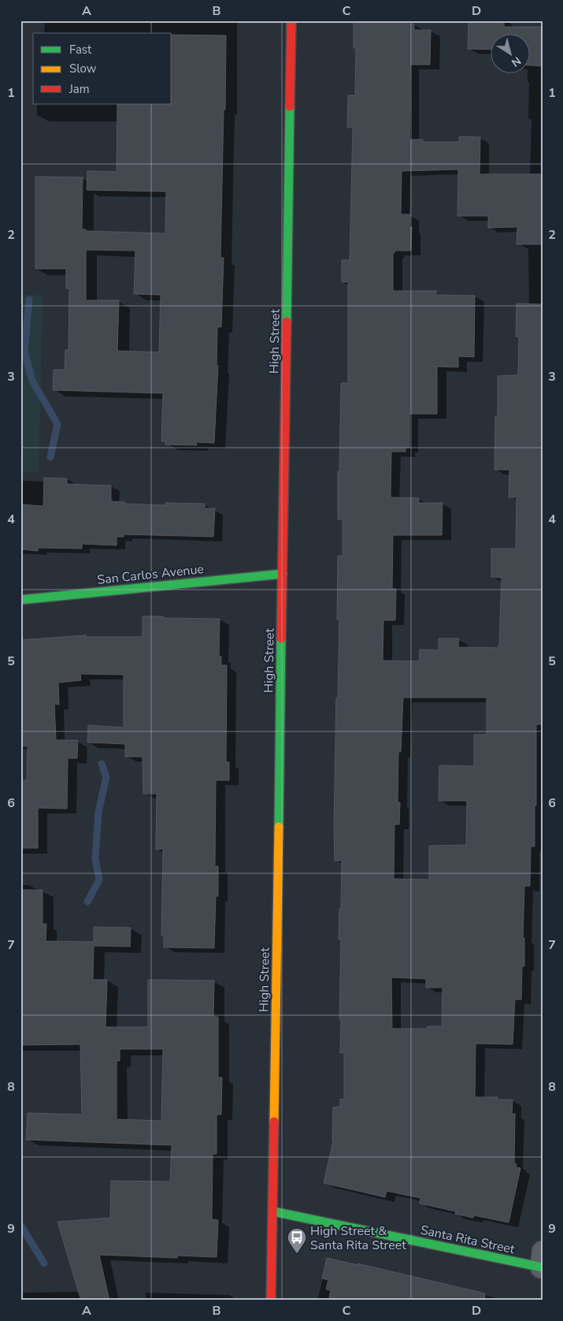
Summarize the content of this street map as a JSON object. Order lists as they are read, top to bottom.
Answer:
{
  "streets": {
    "main road": ["High Street", "San Carlos Avenue", "Santa Rita Street"]
  },
  "crossings": [
    ["High Street", "San Carlos Avenue"],
    ["High Street", "Santa Rita Street"]
  ],
  "places": {
    "bus stop": ["High Street & Santa Rita Street"]
  },
  "legend": ["Fast", "Slow", "Jam"],
  "north": "bottom right",
  "grid": {
    "columns": [
      "A",
      "B",
      "C",
      "D"
    ],
    "rows": [
      "1",
      "2",
      "3",
      "4",
      "5",
      "6",
      "7",
      "8",
      "9"
    ]
  }
}
